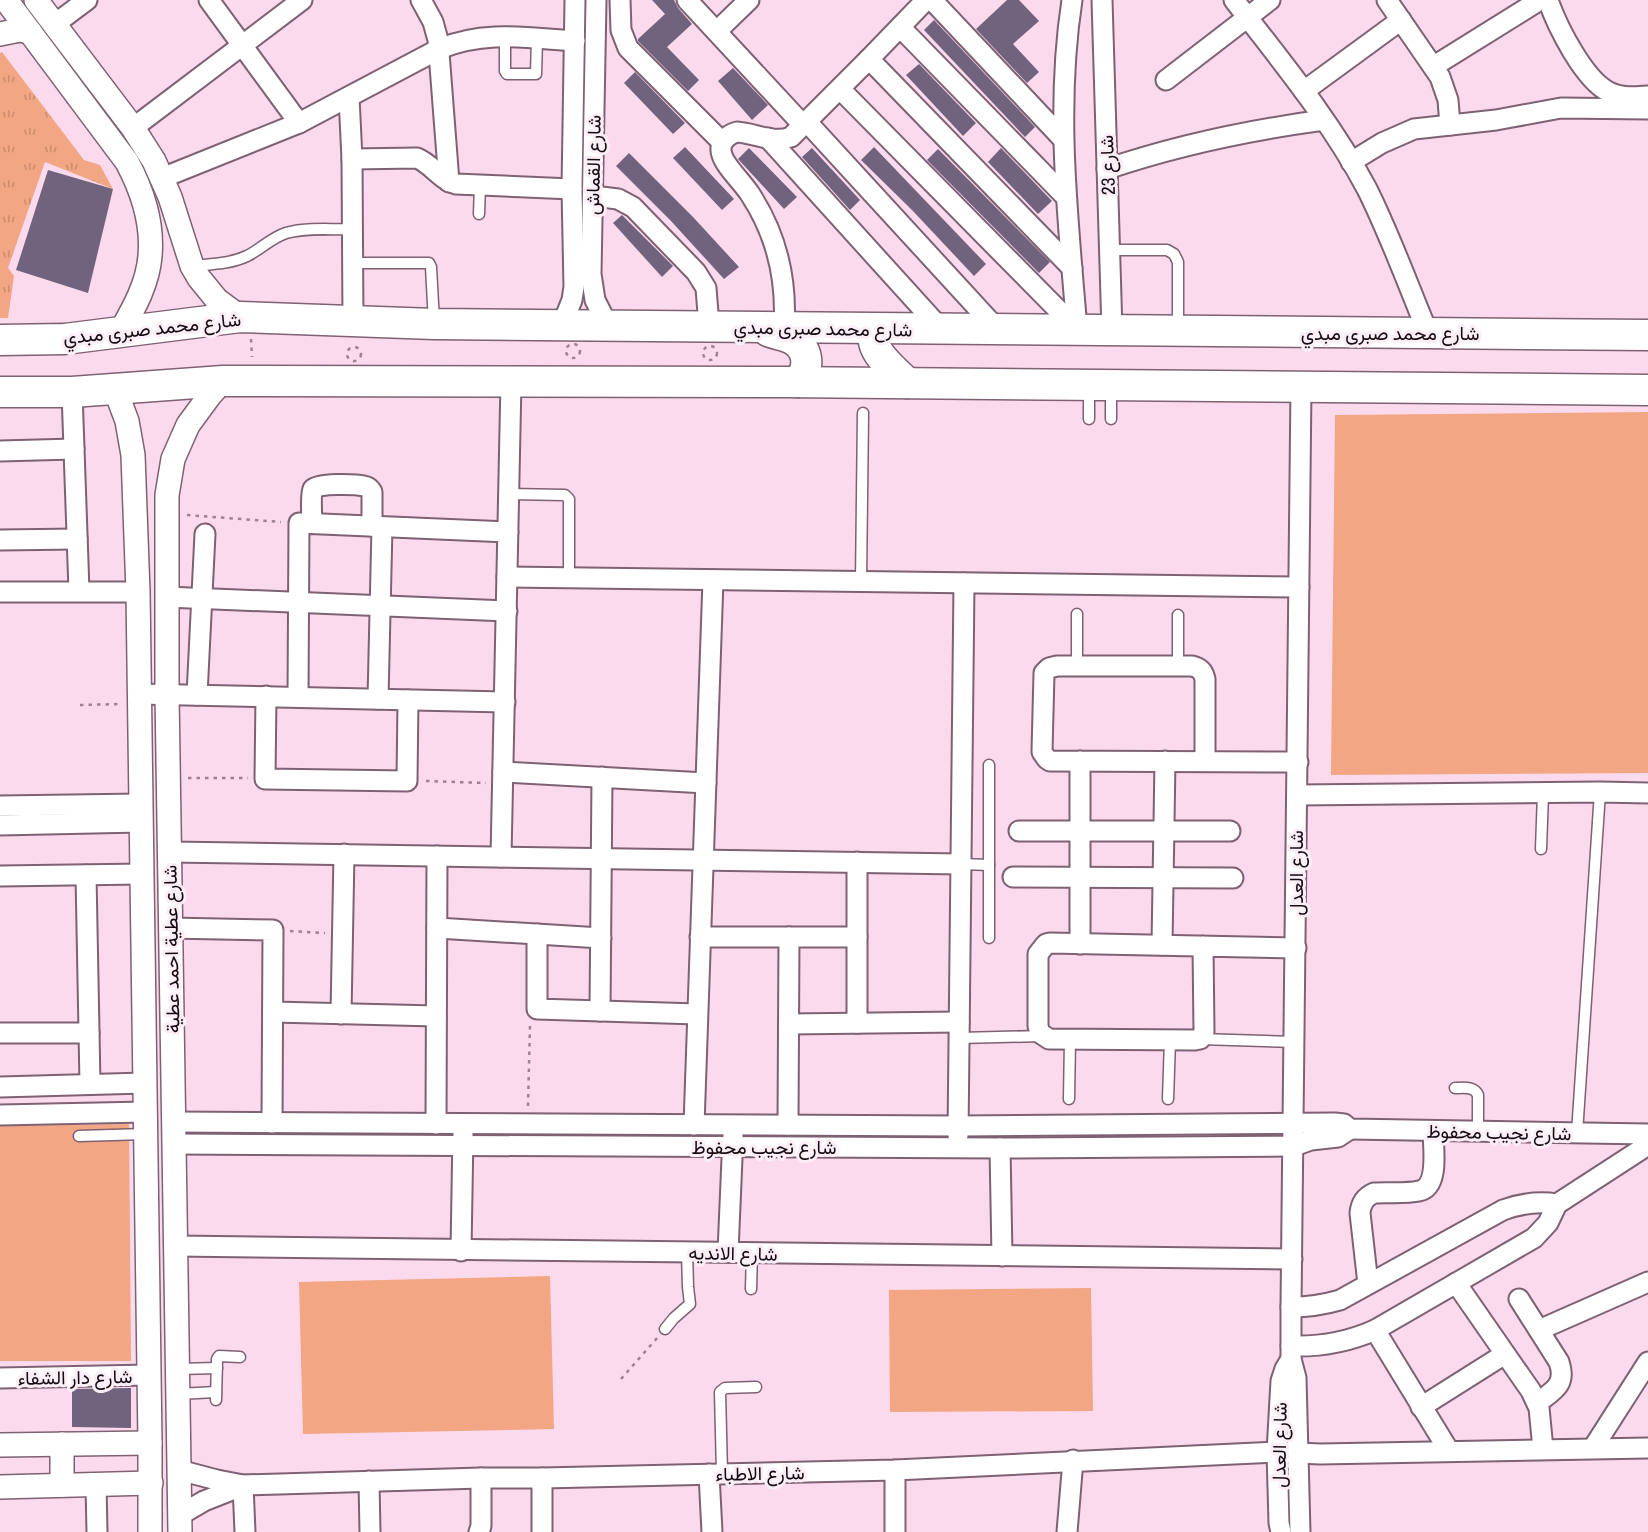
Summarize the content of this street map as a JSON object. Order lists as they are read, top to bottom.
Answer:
{
  "streets": {
    "main road": ["شارع محمد صبرى مبدي"],
    "street": [
      "شارع القماش",
      "شارع 23",
      "شارع العدل",
      "شارع عطية احمد عطية",
      "شارع نجيب محفوظ",
      "شارع الانديه",
      "شارع دار الشفاء",
      "شارع الاطباء"
    ]
  },
  "crossings": [
    ["شارع القماش", "شارع محمد صبرى مبدي"],
    ["شارع 23", "شارع محمد صبرى مبدي"],
    ["شارع العدل", "شارع نجيب محفوظ"],
    ["شارع العدل", "شارع الانديه"],
    ["شارع العدل", "شارع الاطباء"],
    ["شارع عطية احمد عطية", "شارع نجيب محفوظ"],
    ["شارع عطية احمد عطية", "شارع الانديه"],
    ["شارع عطية احمد عطية", "شارع دار الشفاء"],
    ["شارع عطية احمد عطية", "شارع الاطباء"]
  ]
}
